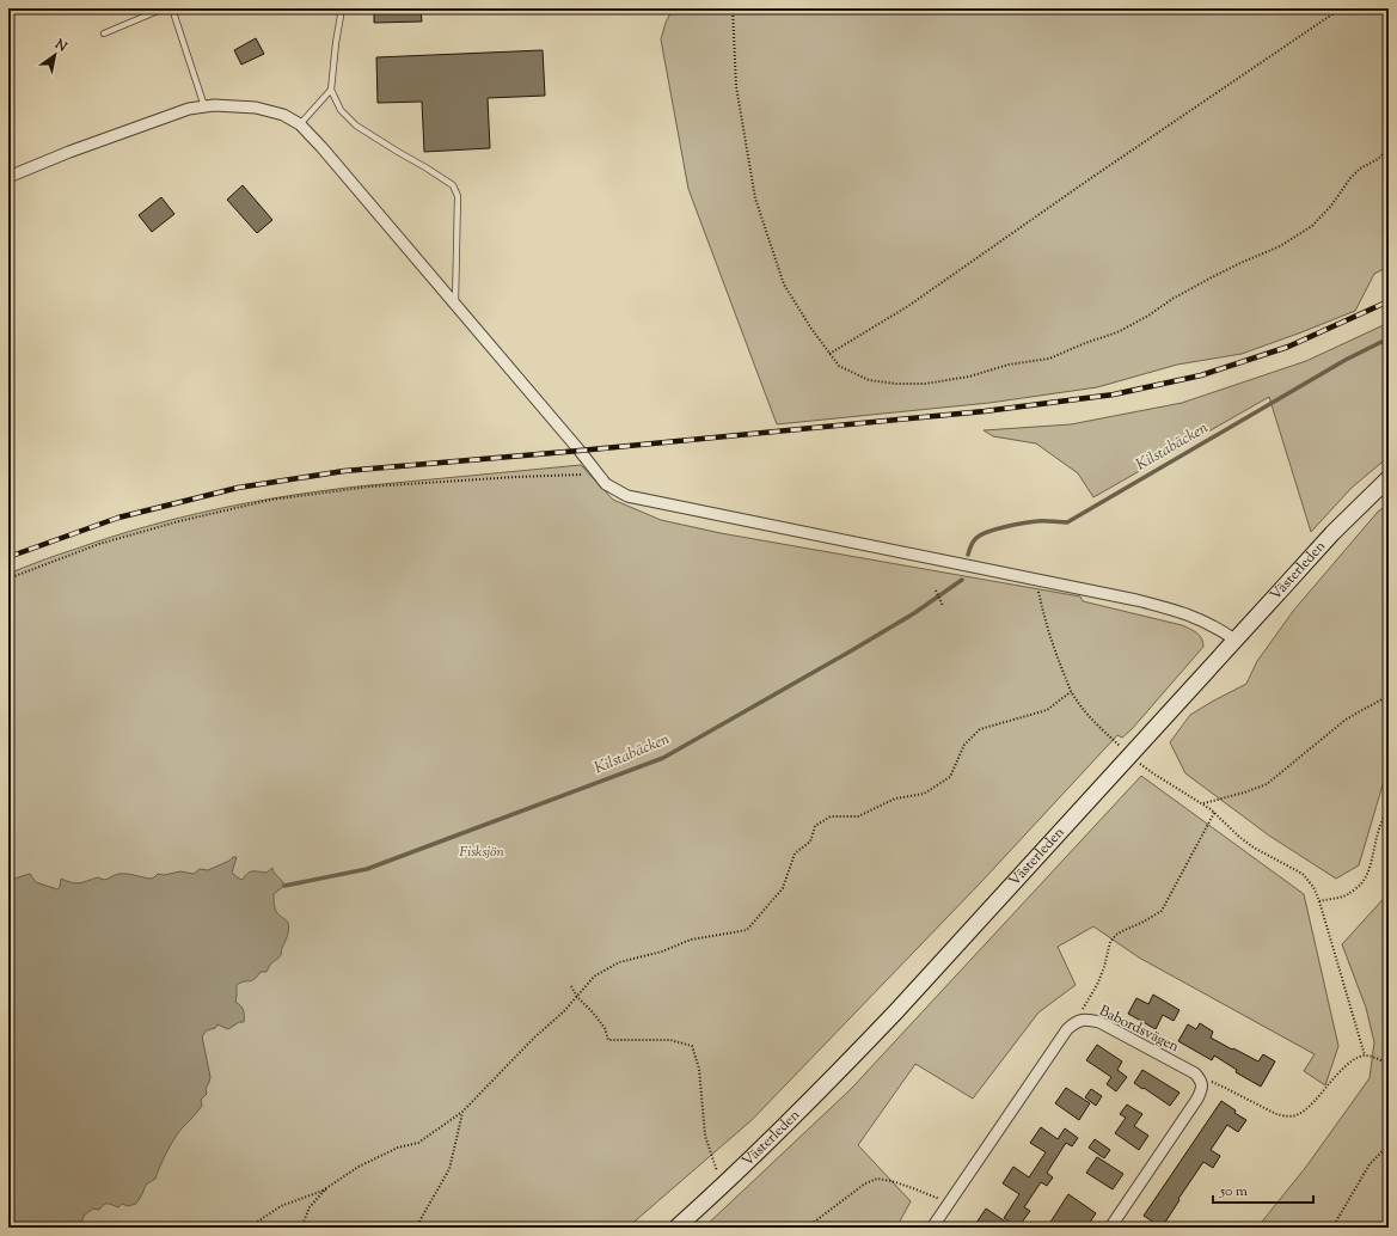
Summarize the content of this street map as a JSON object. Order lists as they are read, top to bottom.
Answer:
{
  "streets": {
    "street": ["Västerleden", "Babordsvägen"]
  },
  "water": ["Kilstabäcken"],
  "parks": ["Fisksjön"],
  "scale_bar": "50 m",
  "north": "top right"
}
